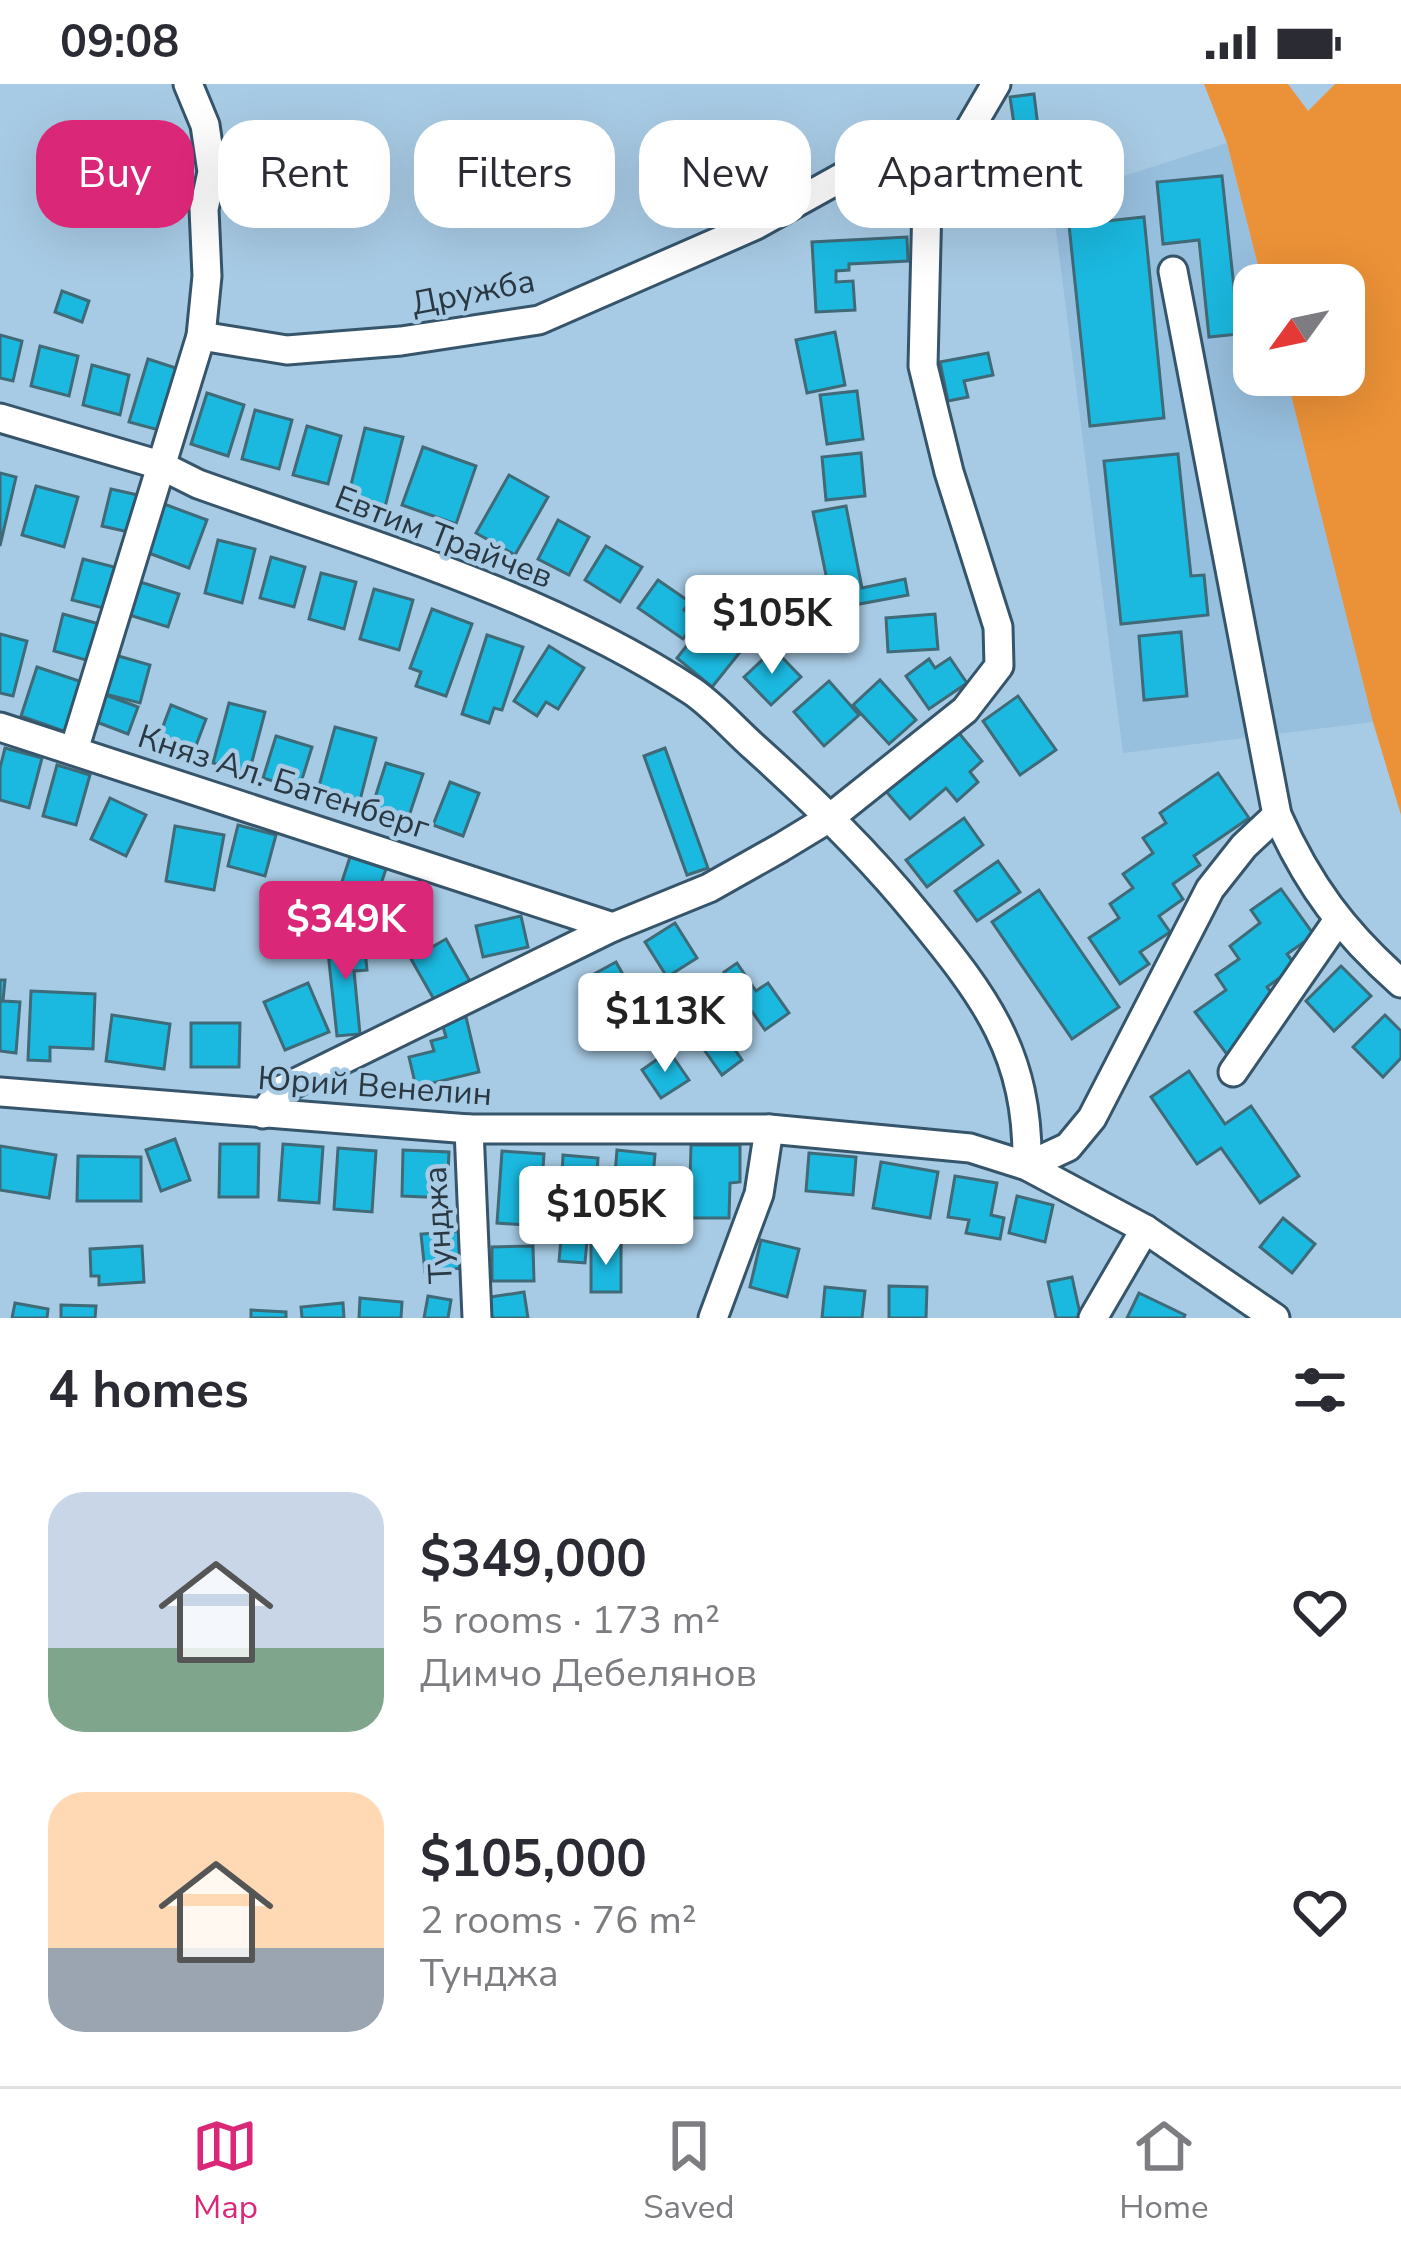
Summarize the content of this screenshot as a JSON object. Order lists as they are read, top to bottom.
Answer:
{
  "streets": {
    "street": [
      "Дружба",
      "Евтим Трайчев",
      "Княз Ал. Батенберг",
      "Юрий Венелин",
      "Тунджа"
    ]
  },
  "crossings": [
    ["Евтим Трайчев", "Юрий Венелин"],
    ["Юрий Венелин", "Тунджа"]
  ],
  "north": "bottom left",
  "page": {
    "status": "09:08",
    "chip": [
      "Buy",
      "Rent",
      "Filters",
      "New",
      "Apartment"
    ],
    "price": [
      "$105K",
      "$349K",
      "$113K",
      "$105K"
    ],
    "heading": "4 homes",
    "list": [
      {
        "name": "$349,000",
        "note": "5 rooms · 173 m² · Димчо Дебелянов"
      },
      {
        "name": "$105,000",
        "note": "2 rooms · 76 m² · Тунджа"
      }
    ],
    "tabs": ["Map", "Saved", "Home"]
  }
}
